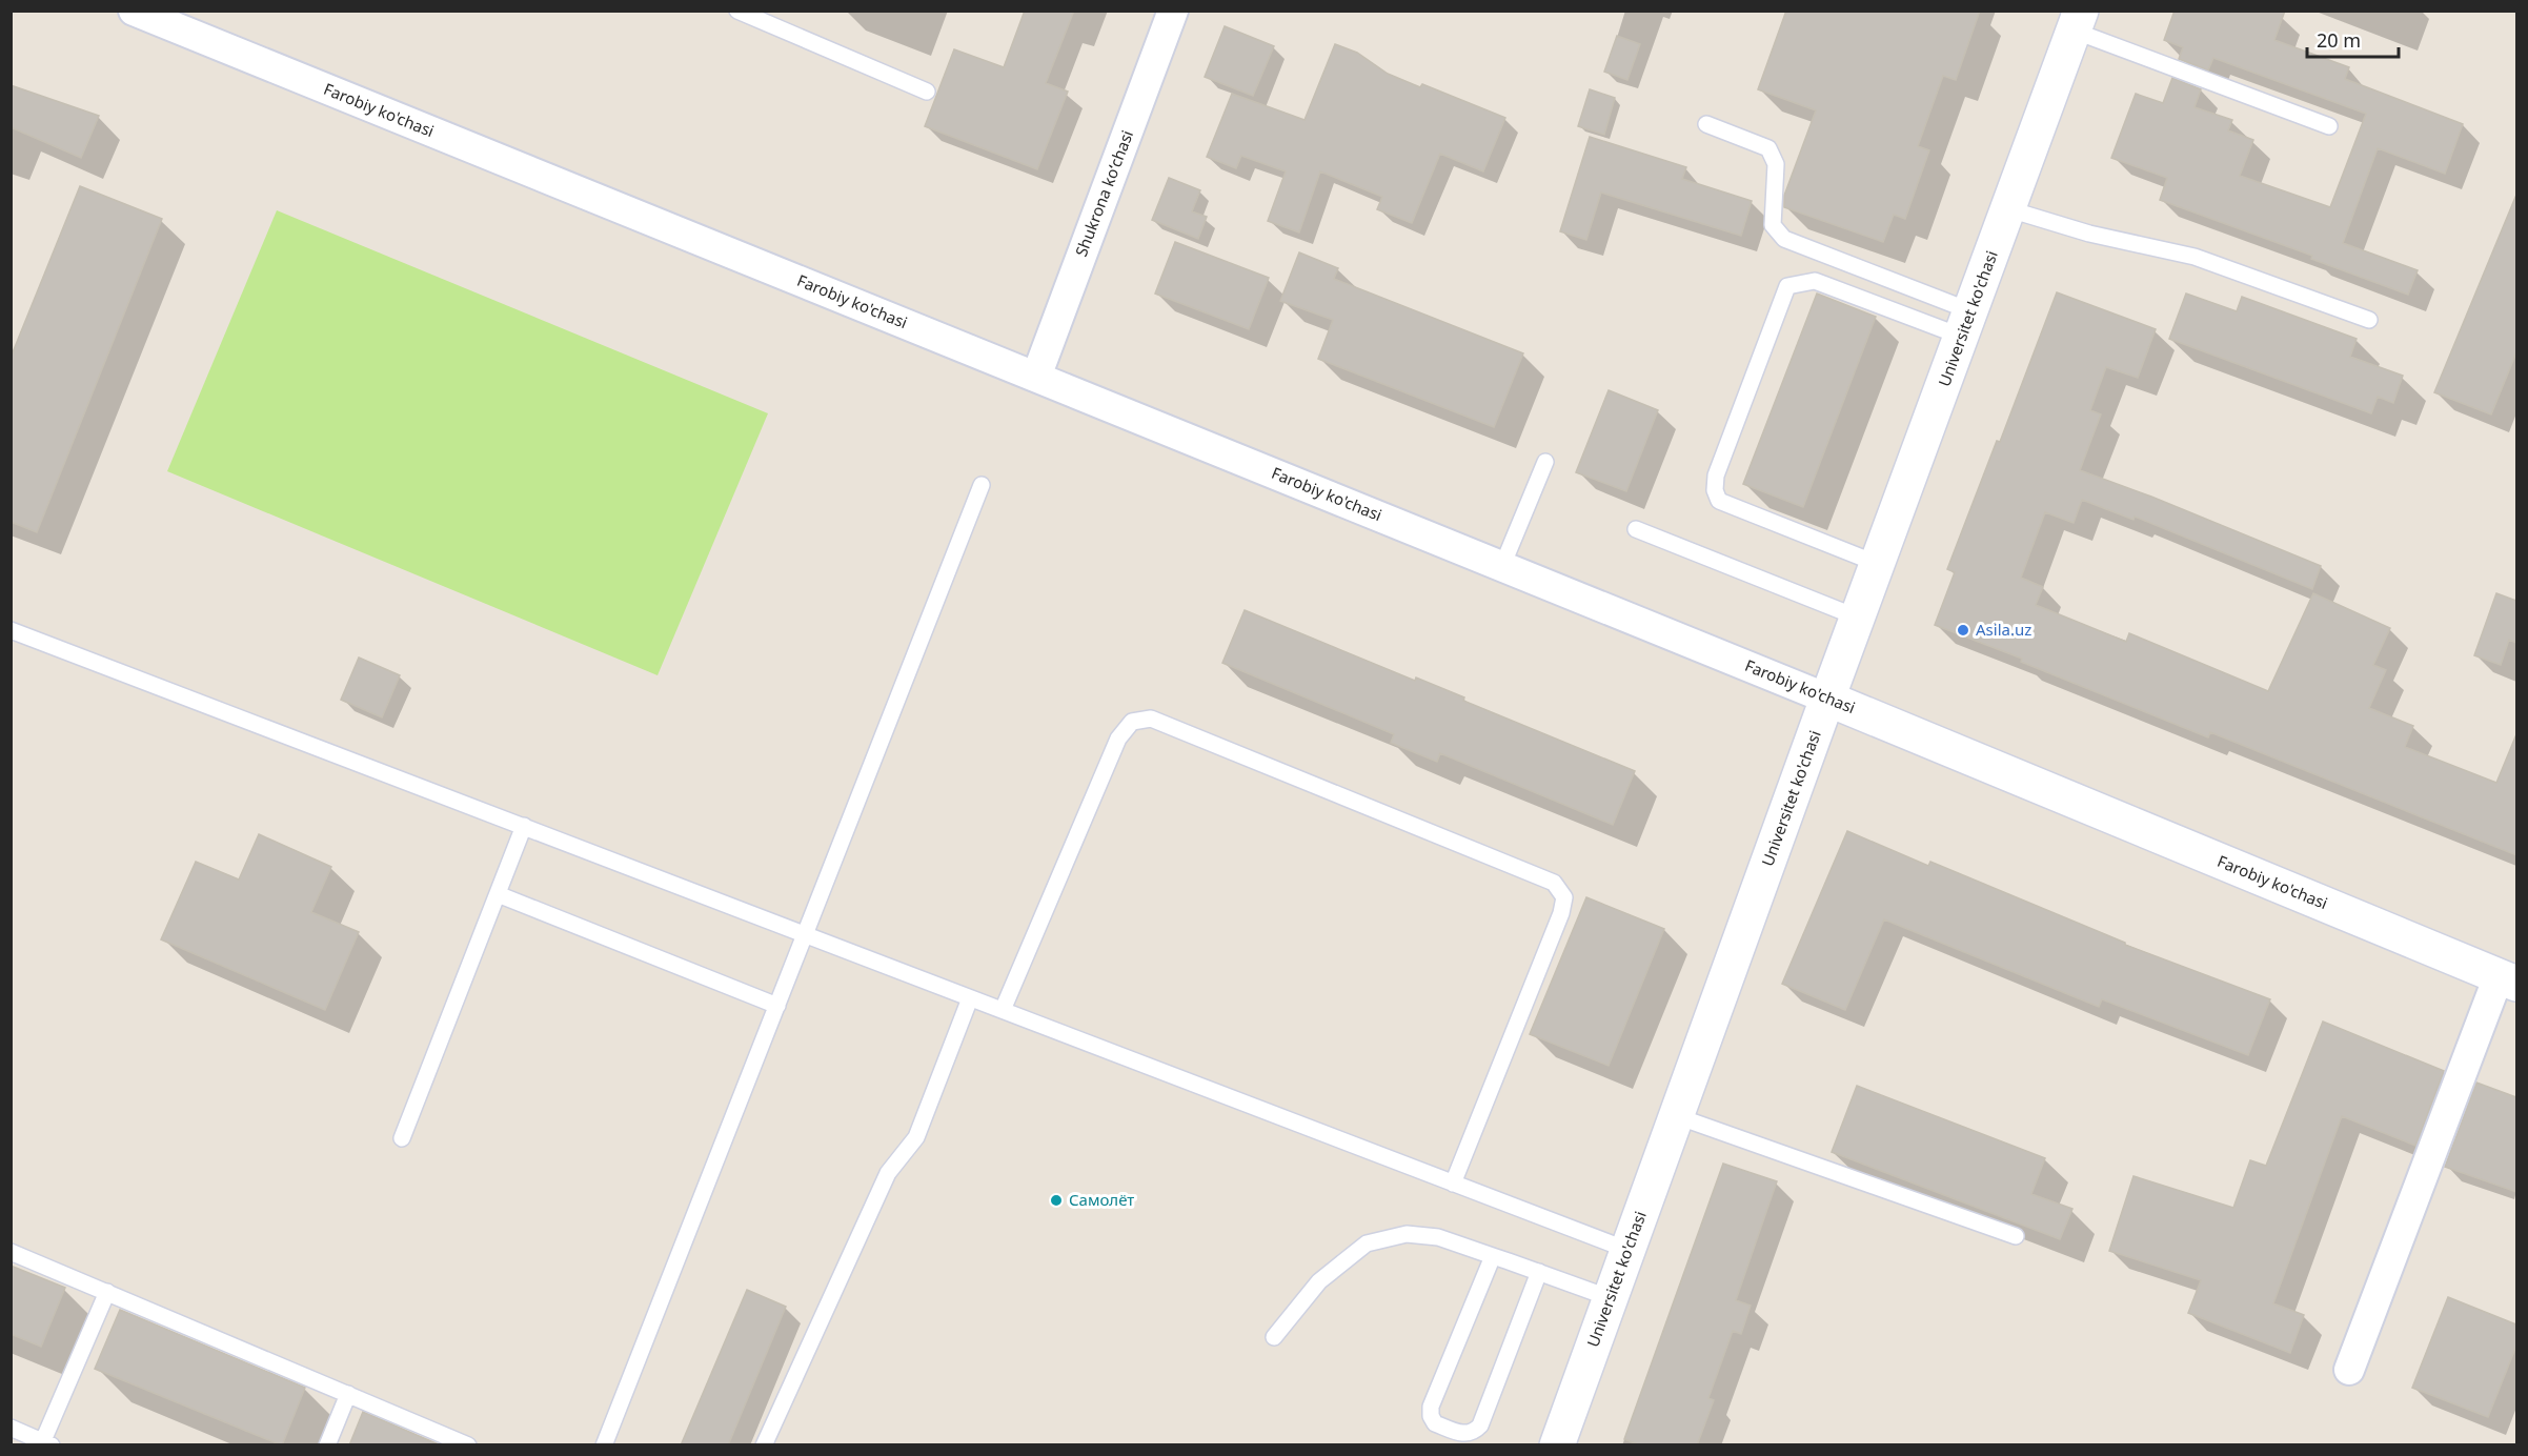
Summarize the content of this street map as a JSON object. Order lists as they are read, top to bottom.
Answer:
{
  "streets": {
    "main road": ["Farobiy ko'chasi", "Universitet ko'chasi"],
    "street": ["Shukrona koʻchasi"]
  },
  "crossings": [
    ["Farobiy ko'chasi", "Shukrona koʻchasi"],
    ["Farobiy ko'chasi", "Universitet ko'chasi"]
  ],
  "places": ["Asila.uz", "Самолёт"],
  "scale_bar": "20 m"
}
